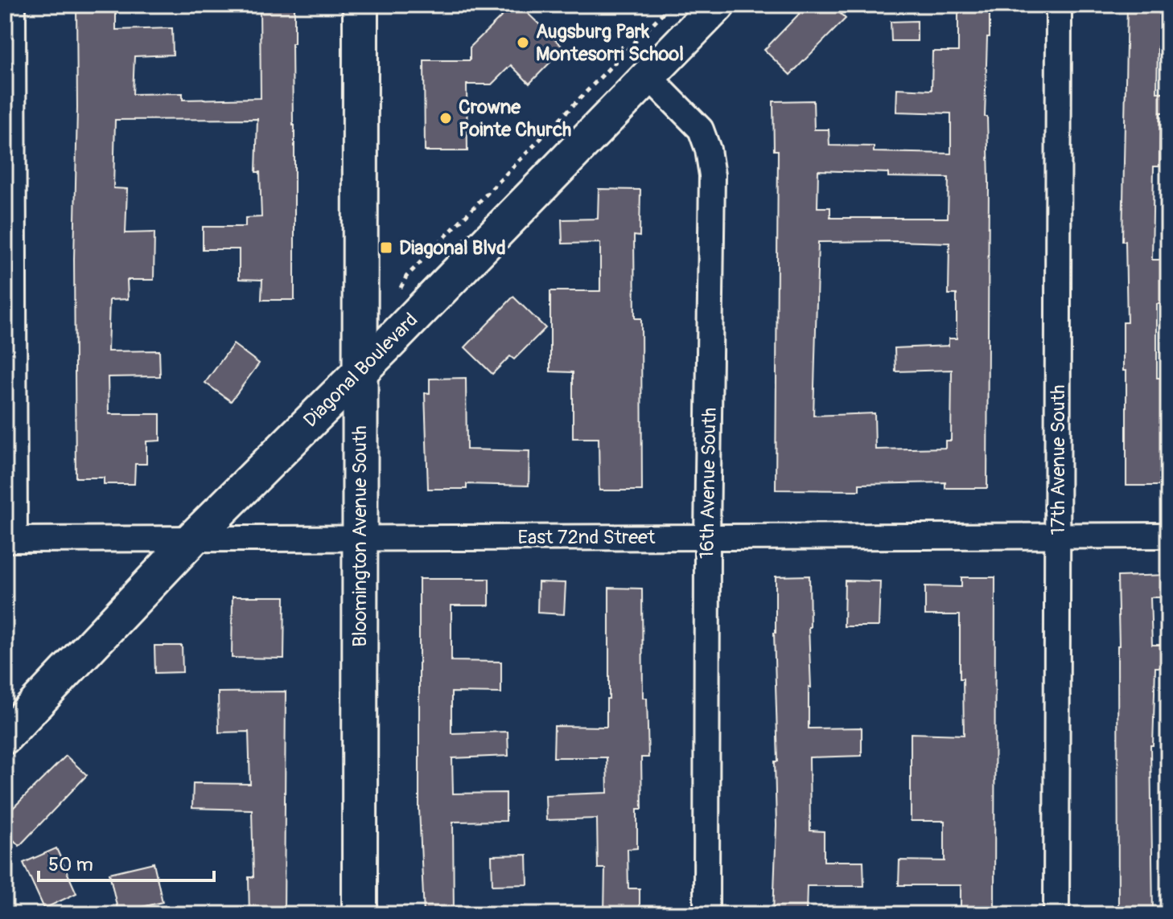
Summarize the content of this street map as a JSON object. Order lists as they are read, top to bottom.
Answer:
{
  "streets": {
    "street": [
      "Diagonal Boulevard",
      "17th Avenue South",
      "16th Avenue South",
      "Bloomington Avenue South",
      "East 72nd Street"
    ]
  },
  "crossings": [
    ["Diagonal Boulevard", "16th Avenue South"],
    ["Diagonal Boulevard", "Bloomington Avenue South"],
    ["Diagonal Boulevard", "East 72nd Street"],
    ["17th Avenue South", "East 72nd Street"],
    ["16th Avenue South", "East 72nd Street"],
    ["Bloomington Avenue South", "East 72nd Street"]
  ],
  "places": {
    "other": ["Augsburg Park Montesorri School", "Crowne Pointe Church"],
    "transit": ["Diagonal Blvd"]
  },
  "scale_bar": "50 m"
}
